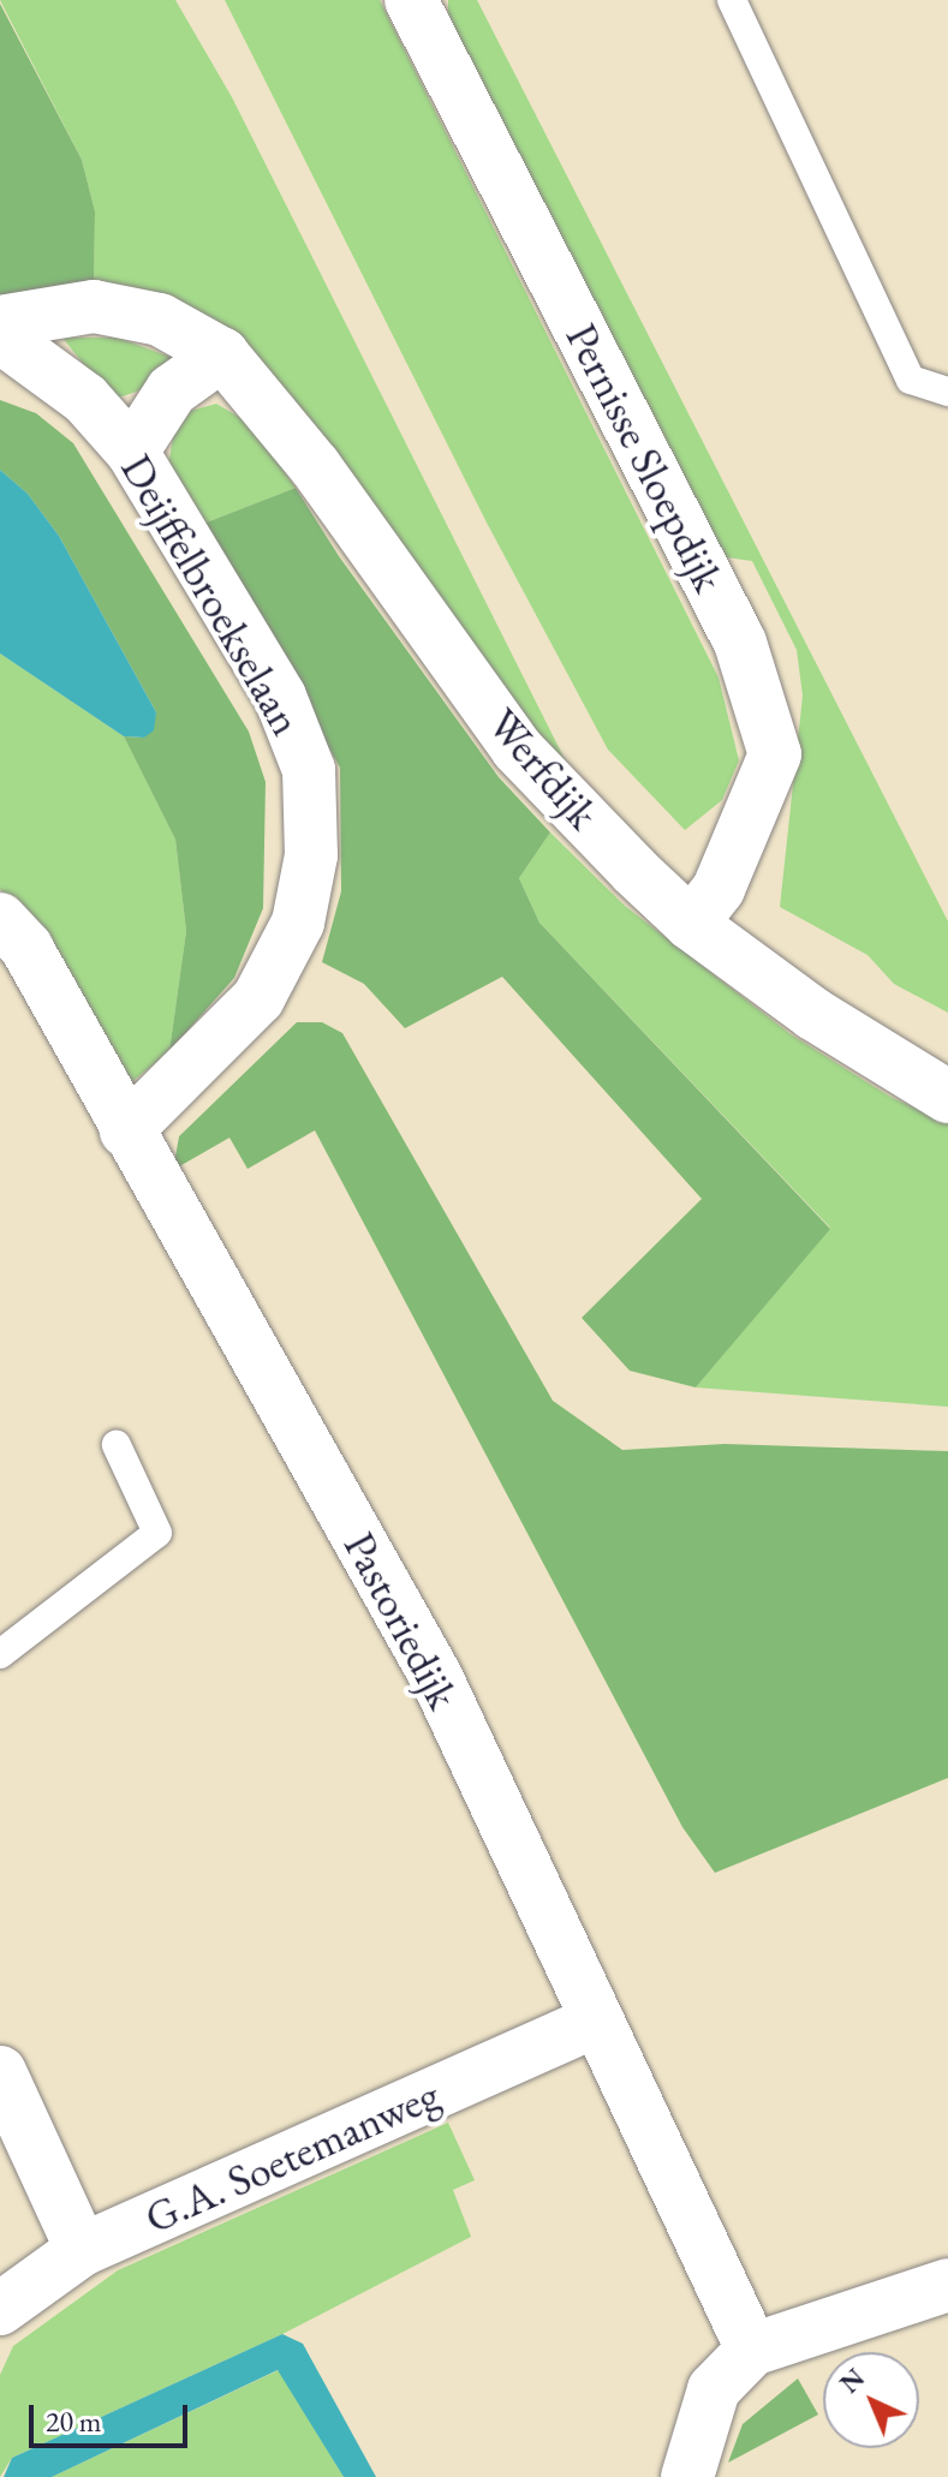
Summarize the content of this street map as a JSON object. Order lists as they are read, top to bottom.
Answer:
{
  "streets": {
    "street": [
      "Pernisse Sloepdijk",
      "Deijffelbroekselaan",
      "Werfdijk",
      "Pastoriedijk",
      "G.A. Soetemanweg"
    ]
  },
  "crossings": [
    ["Pernisse Sloepdijk", "Werfdijk"],
    ["Deijffelbroekselaan", "Pastoriedijk"],
    ["Pastoriedijk", "G.A. Soetemanweg"]
  ],
  "scale_bar": "20 m",
  "north": "top left"
}
